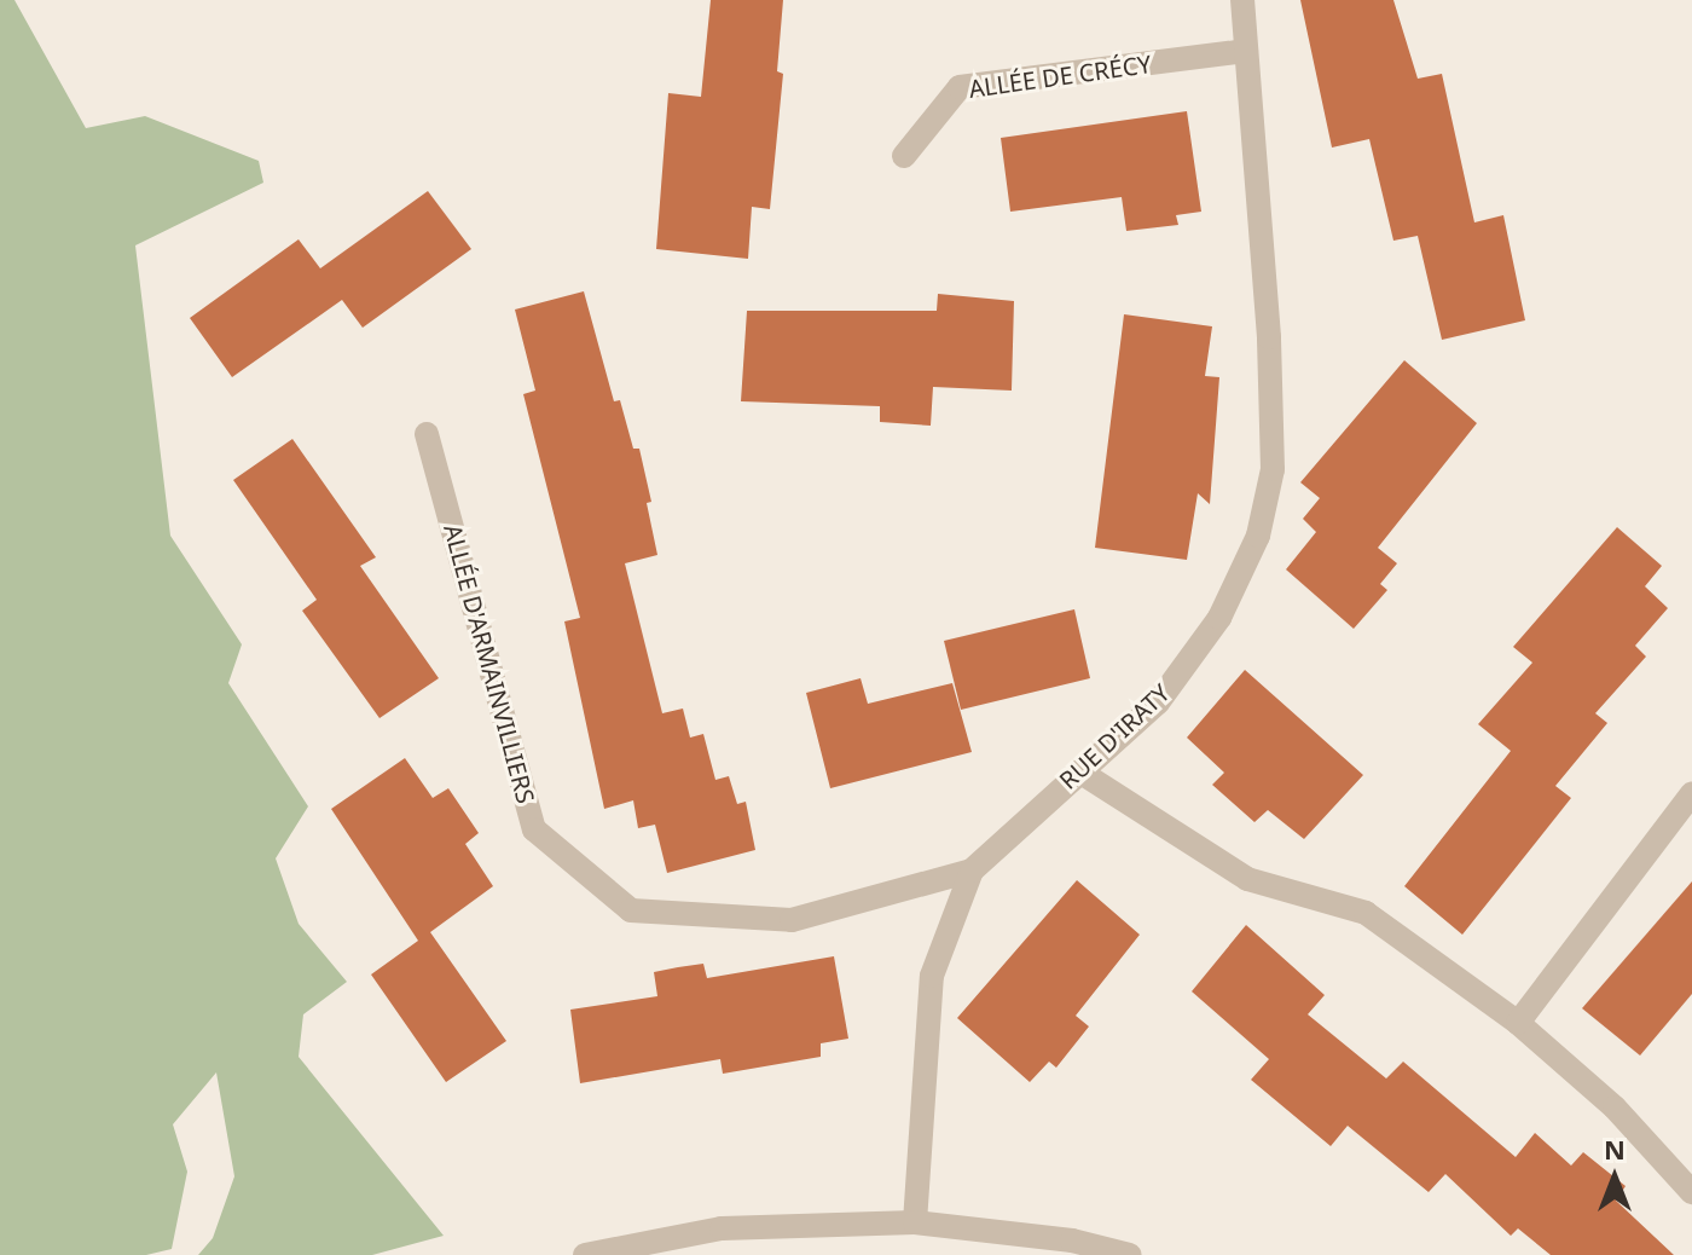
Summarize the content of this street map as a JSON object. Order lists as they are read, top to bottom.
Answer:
{
  "streets": {
    "street": ["ALLÉE DE CRÉCY", "ALLÉE D'ARMAINVILLIERS", "RUE D'IRATY"]
  },
  "crossings": [
    ["ALLÉE DE CRÉCY", "RUE D'IRATY"],
    ["ALLÉE D'ARMAINVILLIERS", "RUE D'IRATY"]
  ],
  "north": "top"
}
